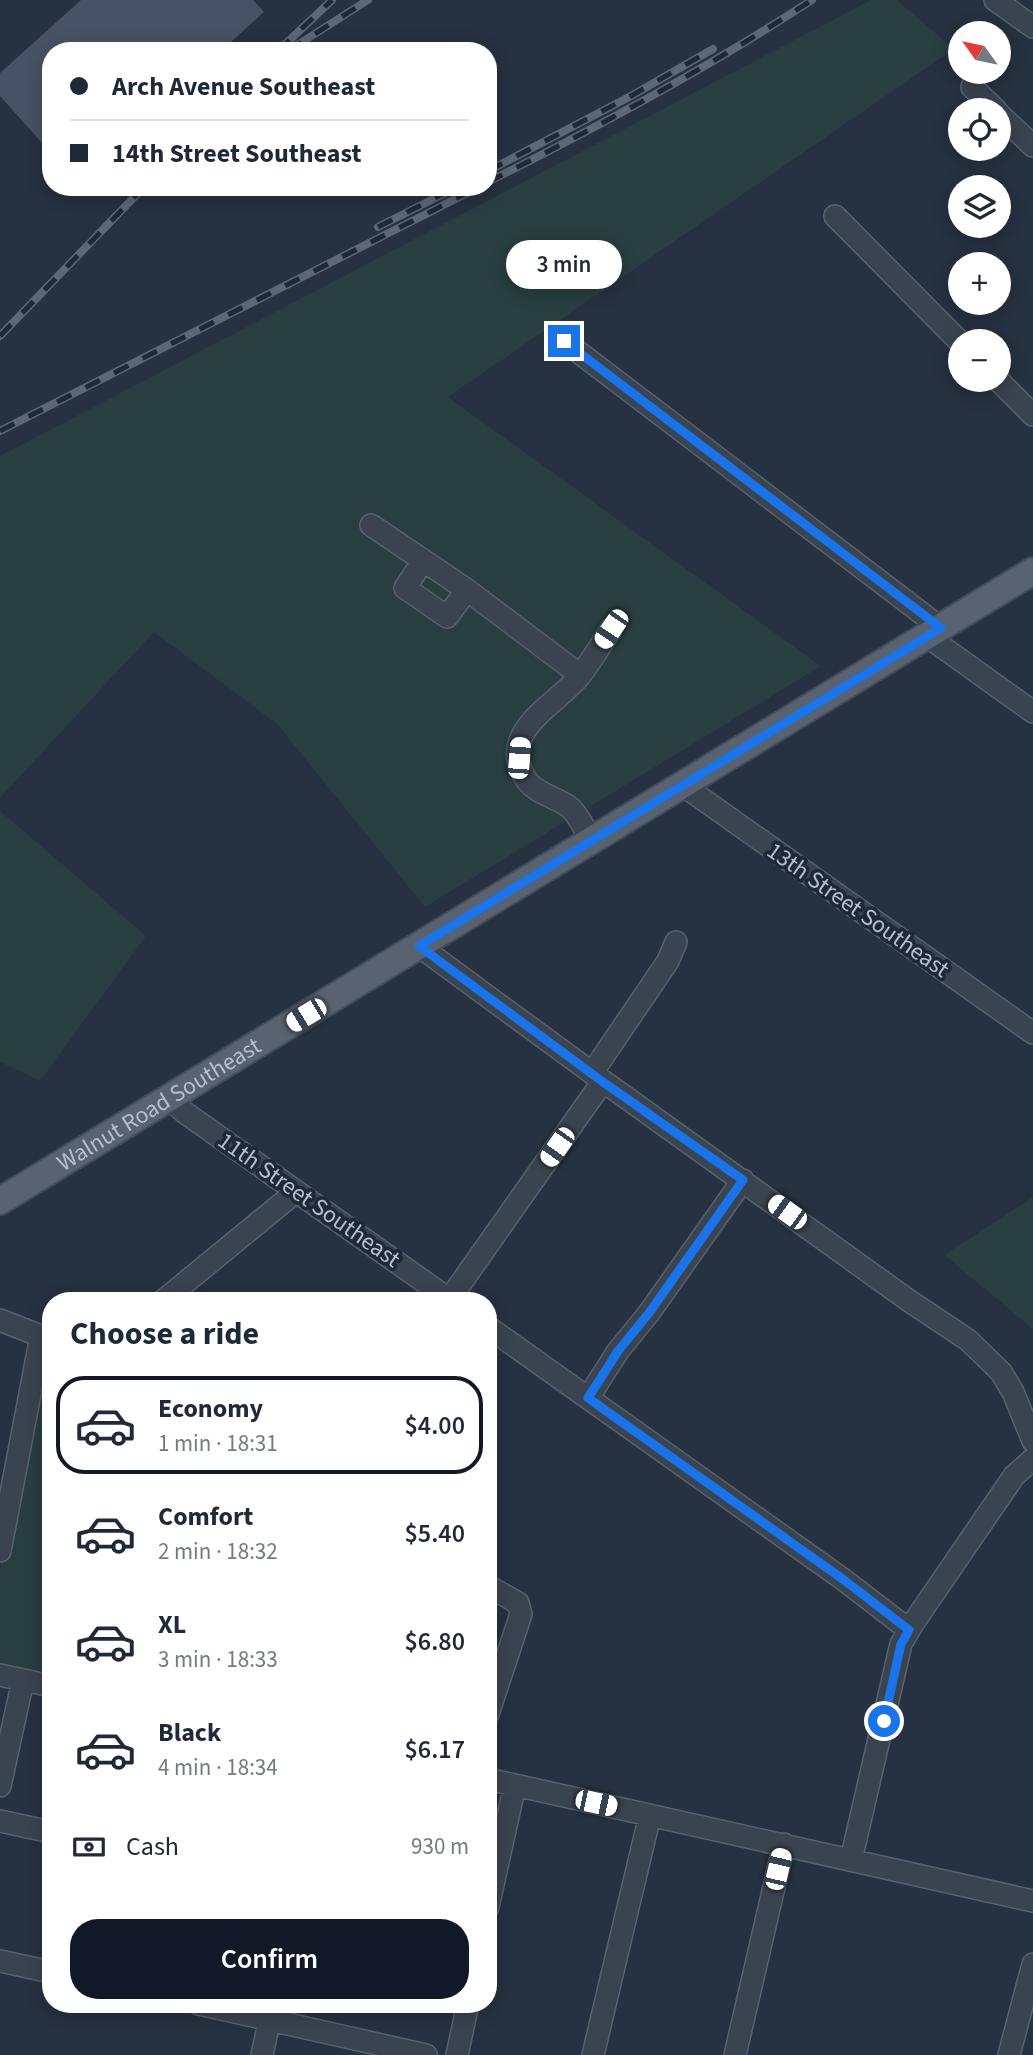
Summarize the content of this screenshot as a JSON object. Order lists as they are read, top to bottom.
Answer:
{
  "streets": {
    "main road": ["Walnut Road Southeast"],
    "street": ["13th Street Southeast", "11th Street Southeast"]
  },
  "crossings": [
    ["13th Street Southeast", "Walnut Road Southeast"],
    ["Walnut Road Southeast", "11th Street Southeast"]
  ],
  "north": "top left",
  "page": {
    "map_buttons": ["+", "−"],
    "banner": ["Arch Avenue Southeast", "14th Street Southeast"],
    "bubble": "3 min",
    "heading": "Choose a ride",
    "list": [
      {
        "name": "Economy",
        "note": "1 min · 18:31",
        "value": "$4.00"
      },
      {
        "name": "Comfort",
        "note": "2 min · 18:32",
        "value": "$5.40"
      },
      {
        "name": "XL",
        "note": "3 min · 18:33",
        "value": "$6.80"
      },
      {
        "name": "Black",
        "note": "4 min · 18:34",
        "value": "$6.17"
      }
    ],
    "pay": ["Cash", "930 m"],
    "buttons": "Confirm"
  }
}
